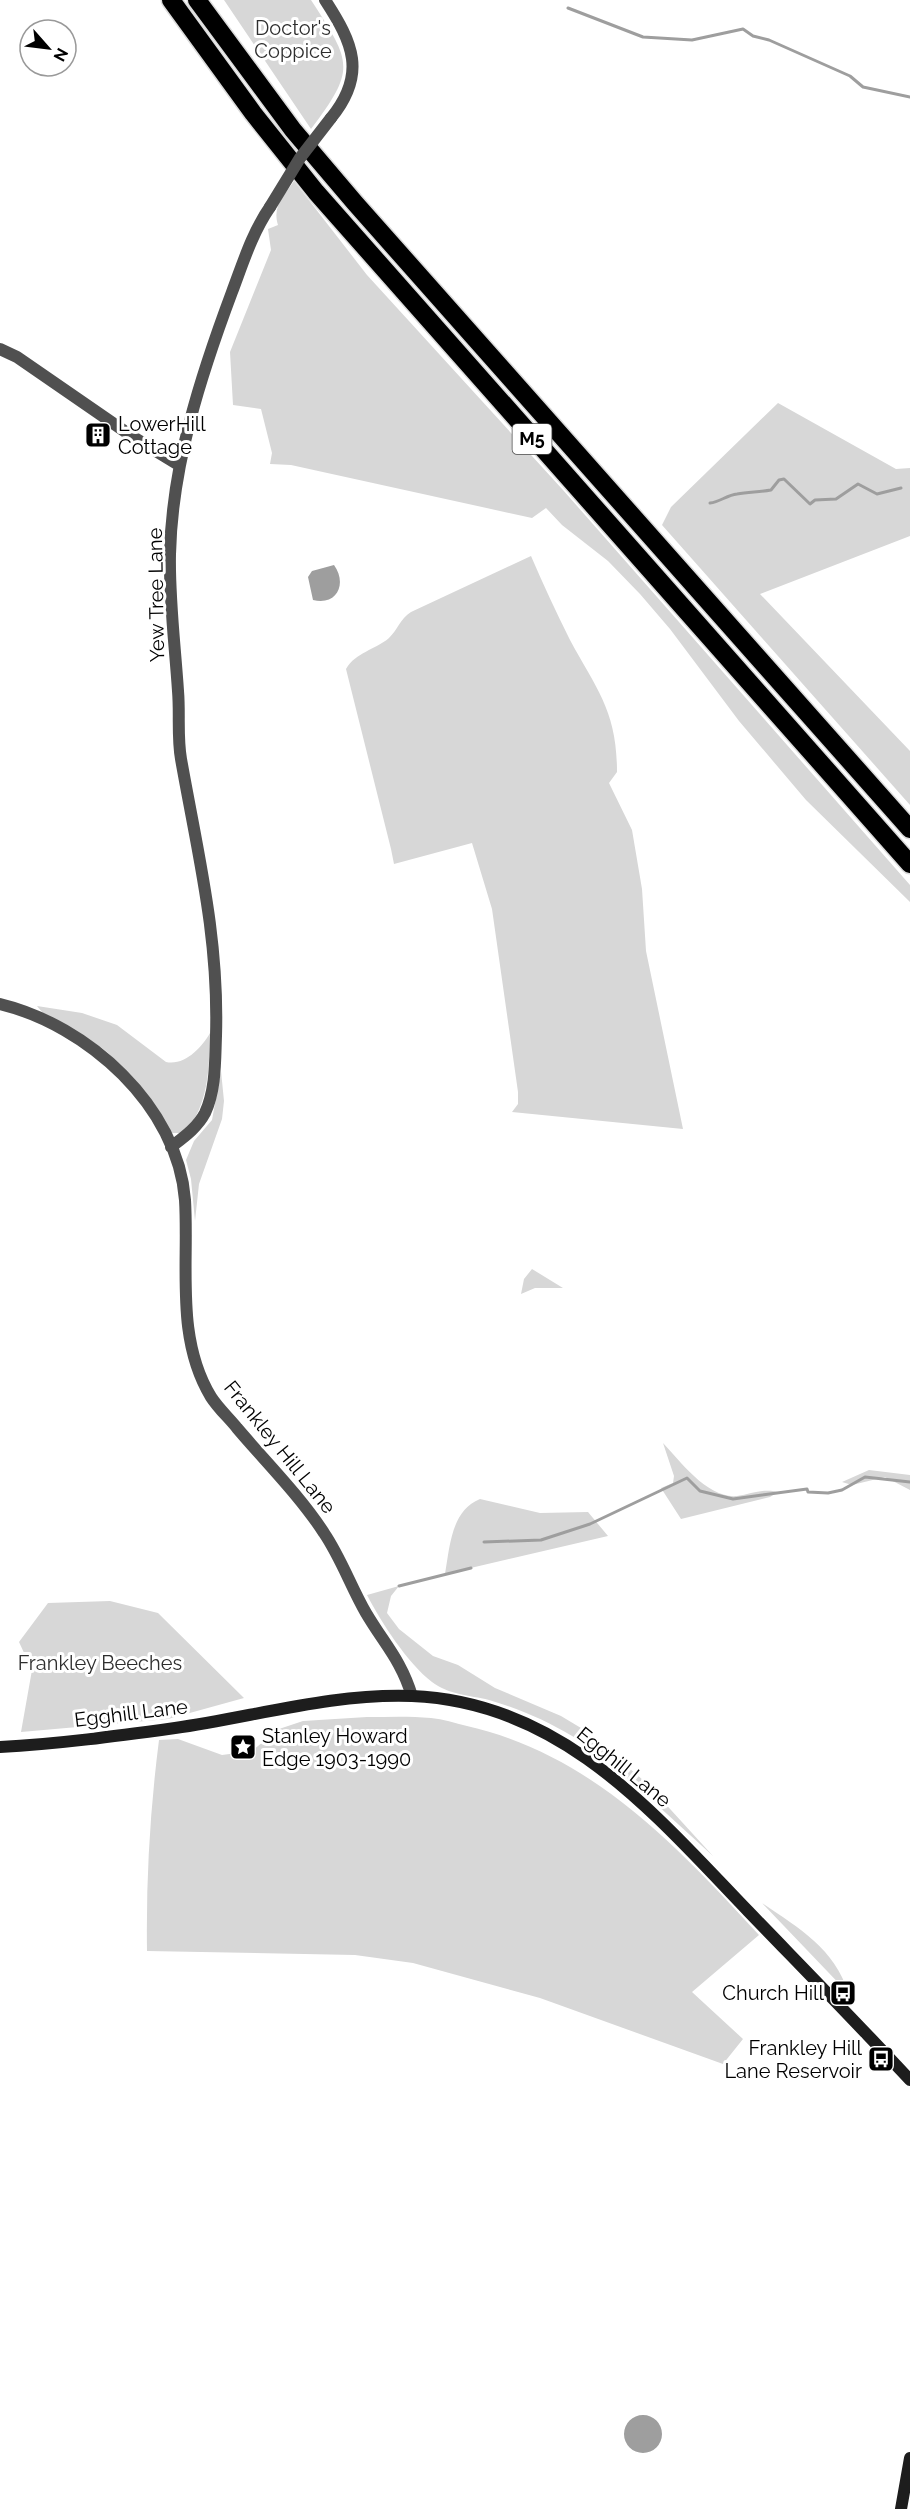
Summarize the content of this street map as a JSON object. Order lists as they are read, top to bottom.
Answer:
{
  "streets": {
    "highway": ["M5"],
    "street": ["Yew Tree Lane", "Frankley Hill Lane", "Egghill Lane"]
  },
  "crossings": [
    ["Yew Tree Lane", "Frankley Hill Lane"],
    ["Frankley Hill Lane", "Egghill Lane"]
  ],
  "parks": ["Doctor's Coppice", "Frankley Beeches"],
  "places": {
    "building": ["LowerHill Cottage"],
    "place": ["Stanley Howard Edge 1903-1990"],
    "bus stop": ["Church Hill", "Frankley Hill Lane Reservoir"]
  },
  "north": "bottom right"
}
